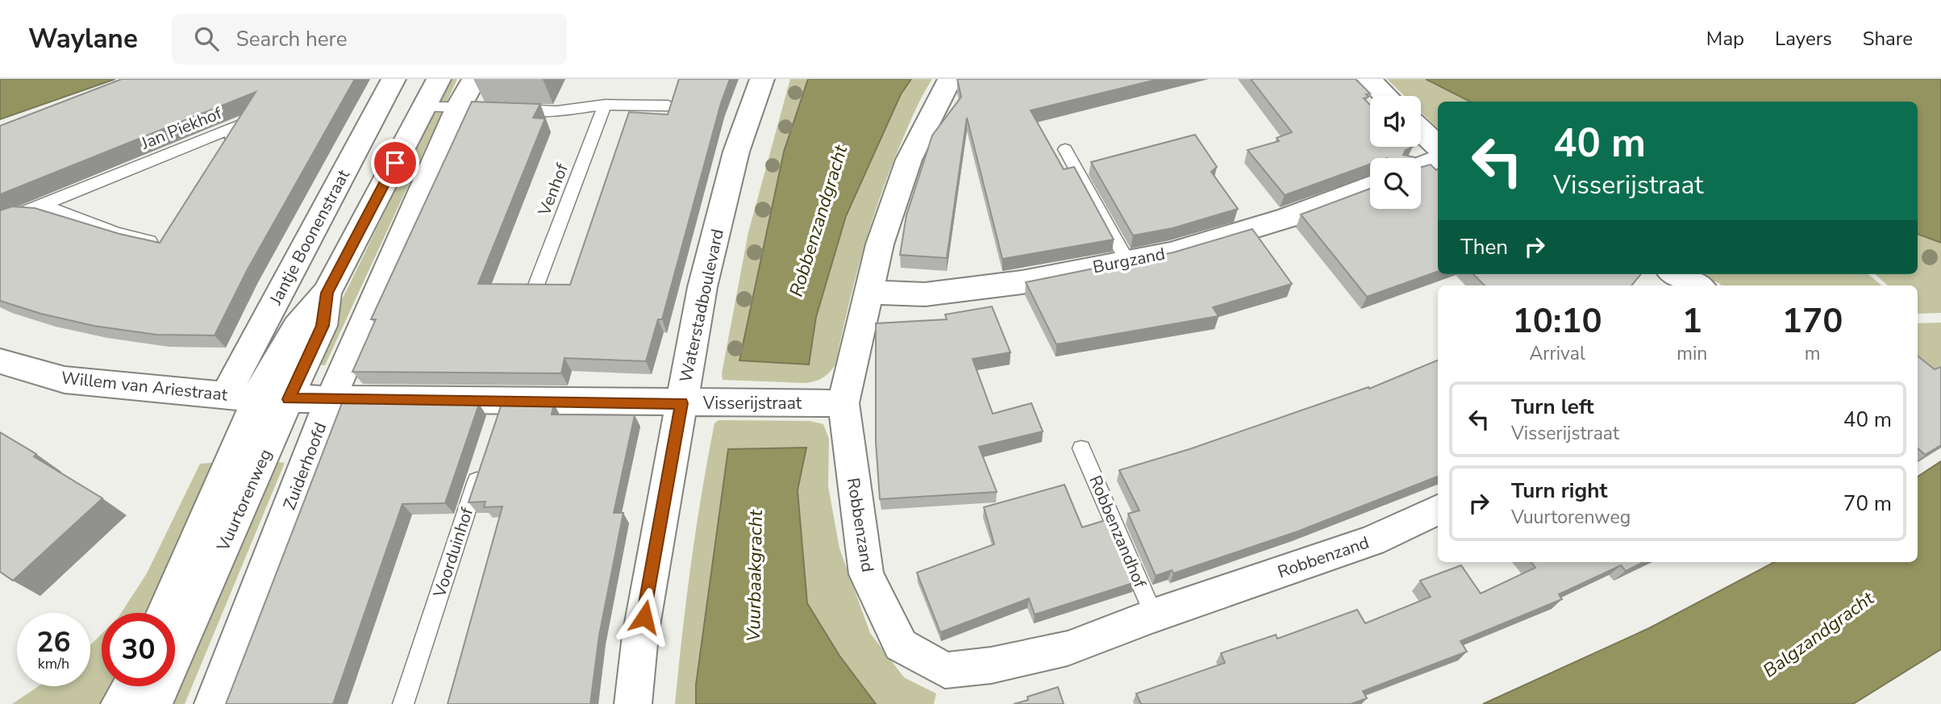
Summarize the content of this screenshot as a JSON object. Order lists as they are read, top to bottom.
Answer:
{
  "streets": {
    "street": [
      "Jantje Boonenstraat",
      "Burgzand",
      "Waterstadboulevard",
      "Willem van Ariestraat",
      "Visserijstraat",
      "Zuiderhoofd",
      "Vuurtorenweg",
      "Robbenzand"
    ],
    "lane": [
      "Jan Piekhof",
      "Venhof",
      "Robbenzandhof",
      "Voorduinhof"
    ]
  },
  "crossings": [
    ["Jantje Boonenstraat", "Willem van Ariestraat"],
    ["Jantje Boonenstraat", "Visserijstraat"],
    ["Jantje Boonenstraat", "Vuurtorenweg"],
    ["Burgzand", "Robbenzand"],
    ["Waterstadboulevard", "Visserijstraat"],
    ["Willem van Ariestraat", "Visserijstraat"],
    ["Willem van Ariestraat", "Vuurtorenweg"],
    ["Visserijstraat", "Zuiderhoofd"],
    ["Visserijstraat", "Vuurtorenweg"],
    ["Visserijstraat", "Robbenzand"],
    ["Robbenzand", "Robbenzandhof"]
  ],
  "water": ["Robbenzandgracht", "Vuurbaakgracht", "Balgzandgracht"],
  "page": {
    "header": "Waylane",
    "search": "Search here",
    "nav": ["Map", "Layers", "Share"],
    "turn": ["40 m", "Visserijstraat"],
    "then": "Then",
    "eta": [
      "10:10",
      "Arrival",
      "1",
      "min",
      "170",
      "m"
    ],
    "list": [
      {
        "name": "Turn left",
        "note": "Visserijstraat",
        "value": "40 m"
      },
      {
        "name": "Turn right",
        "note": "Vuurtorenweg",
        "value": "70 m"
      }
    ],
    "speed": "26 km/h",
    "limit": "30"
  }
}
